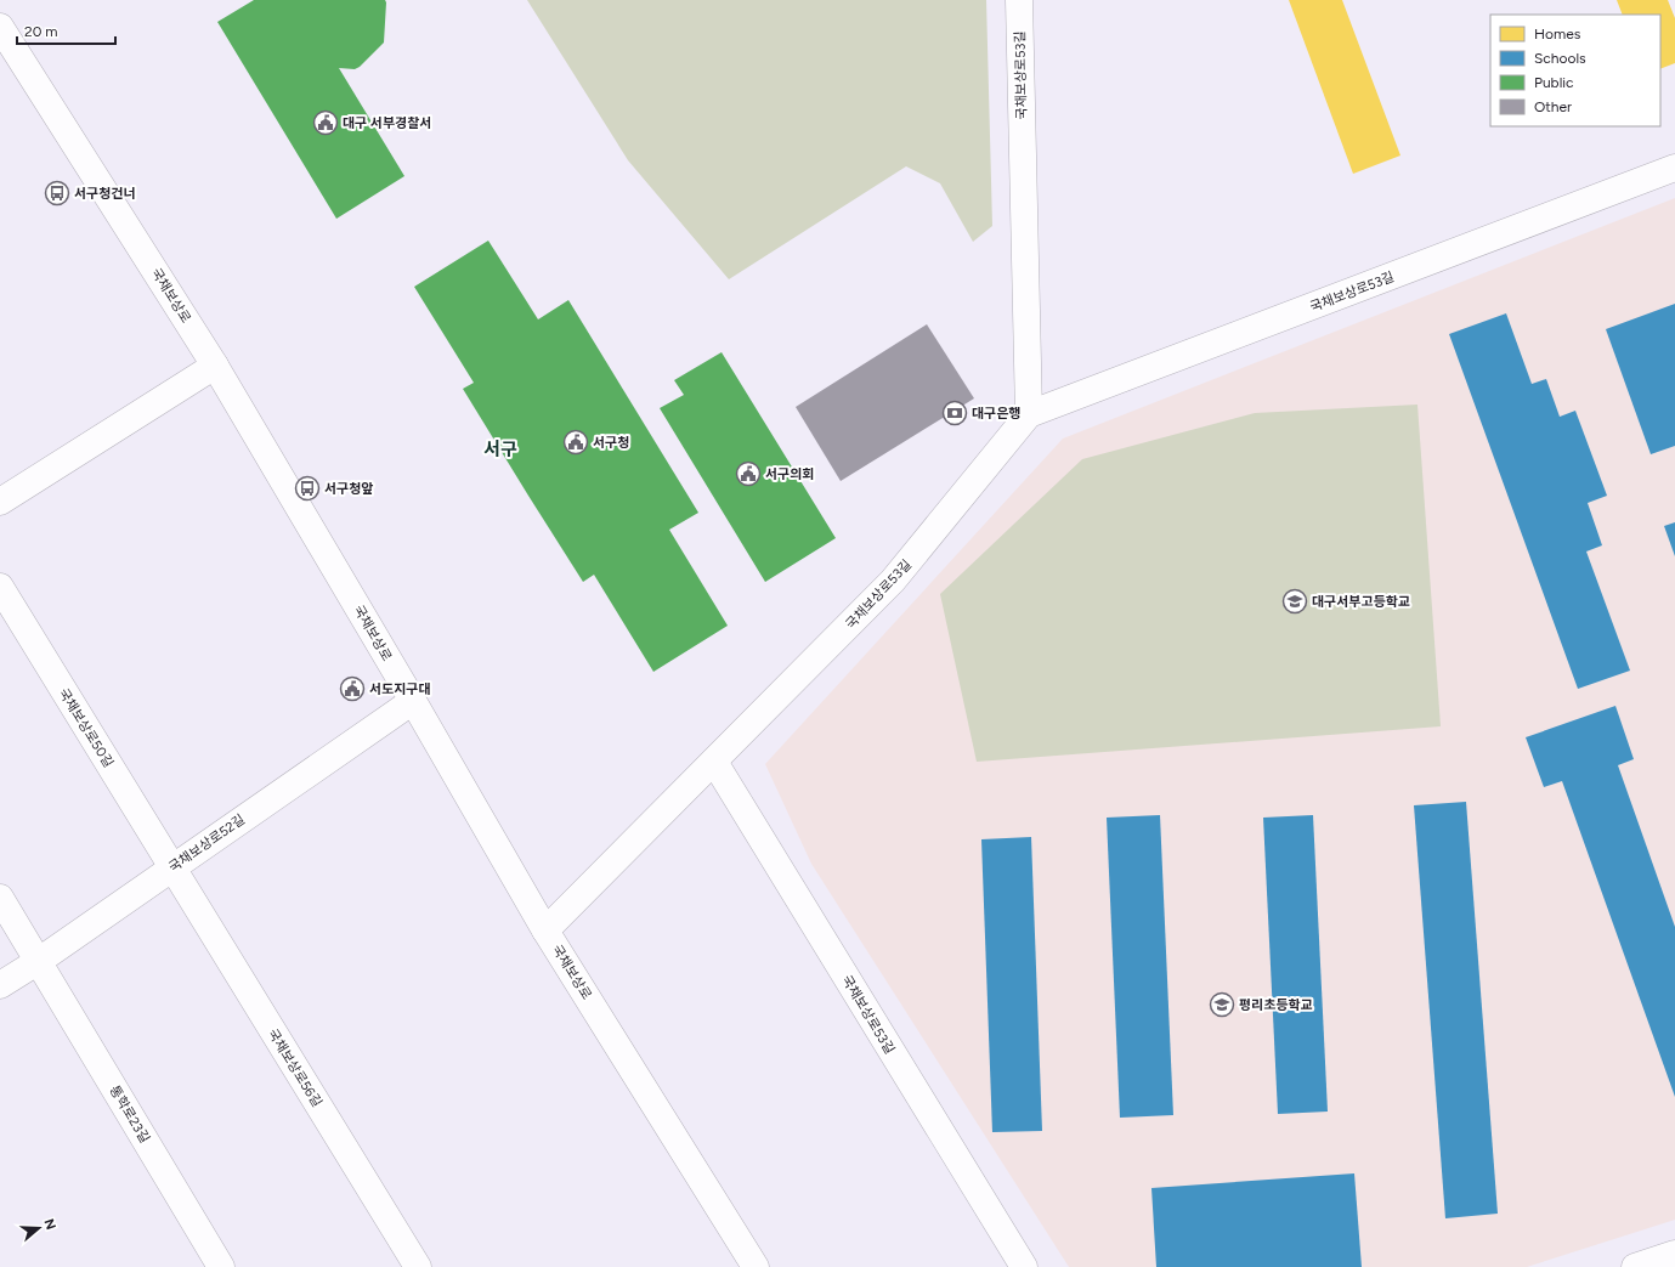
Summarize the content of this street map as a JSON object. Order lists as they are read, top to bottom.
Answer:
{
  "streets": {
    "street": [
      "국채보상로53길",
      "국채보상로",
      "국채보상로50길",
      "국채보상로52길",
      "국채보상로56길",
      "통학로23길"
    ]
  },
  "crossings": [
    ["국채보상로53길", "국채보상로"],
    ["국채보상로", "국채보상로52길"],
    ["국채보상로50길", "국채보상로52길"],
    ["국채보상로50길", "국채보상로56길"],
    ["국채보상로52길", "국채보상로56길"],
    ["국채보상로52길", "통학로23길"]
  ],
  "districts": ["서구"],
  "places": {
    "public building": [
      "대구 서부경찰서",
      "서구청",
      "서구의회",
      "서도지구대"
    ],
    "bus stop": ["서구청건너", "서구청앞"],
    "bank": ["대구은행"],
    "school or university": ["대구서부고등학교", "평리초등학교"]
  },
  "legend": [
    "Homes",
    "Schools",
    "Public",
    "Other"
  ],
  "scale_bar": "20 m",
  "north": "right"
}
